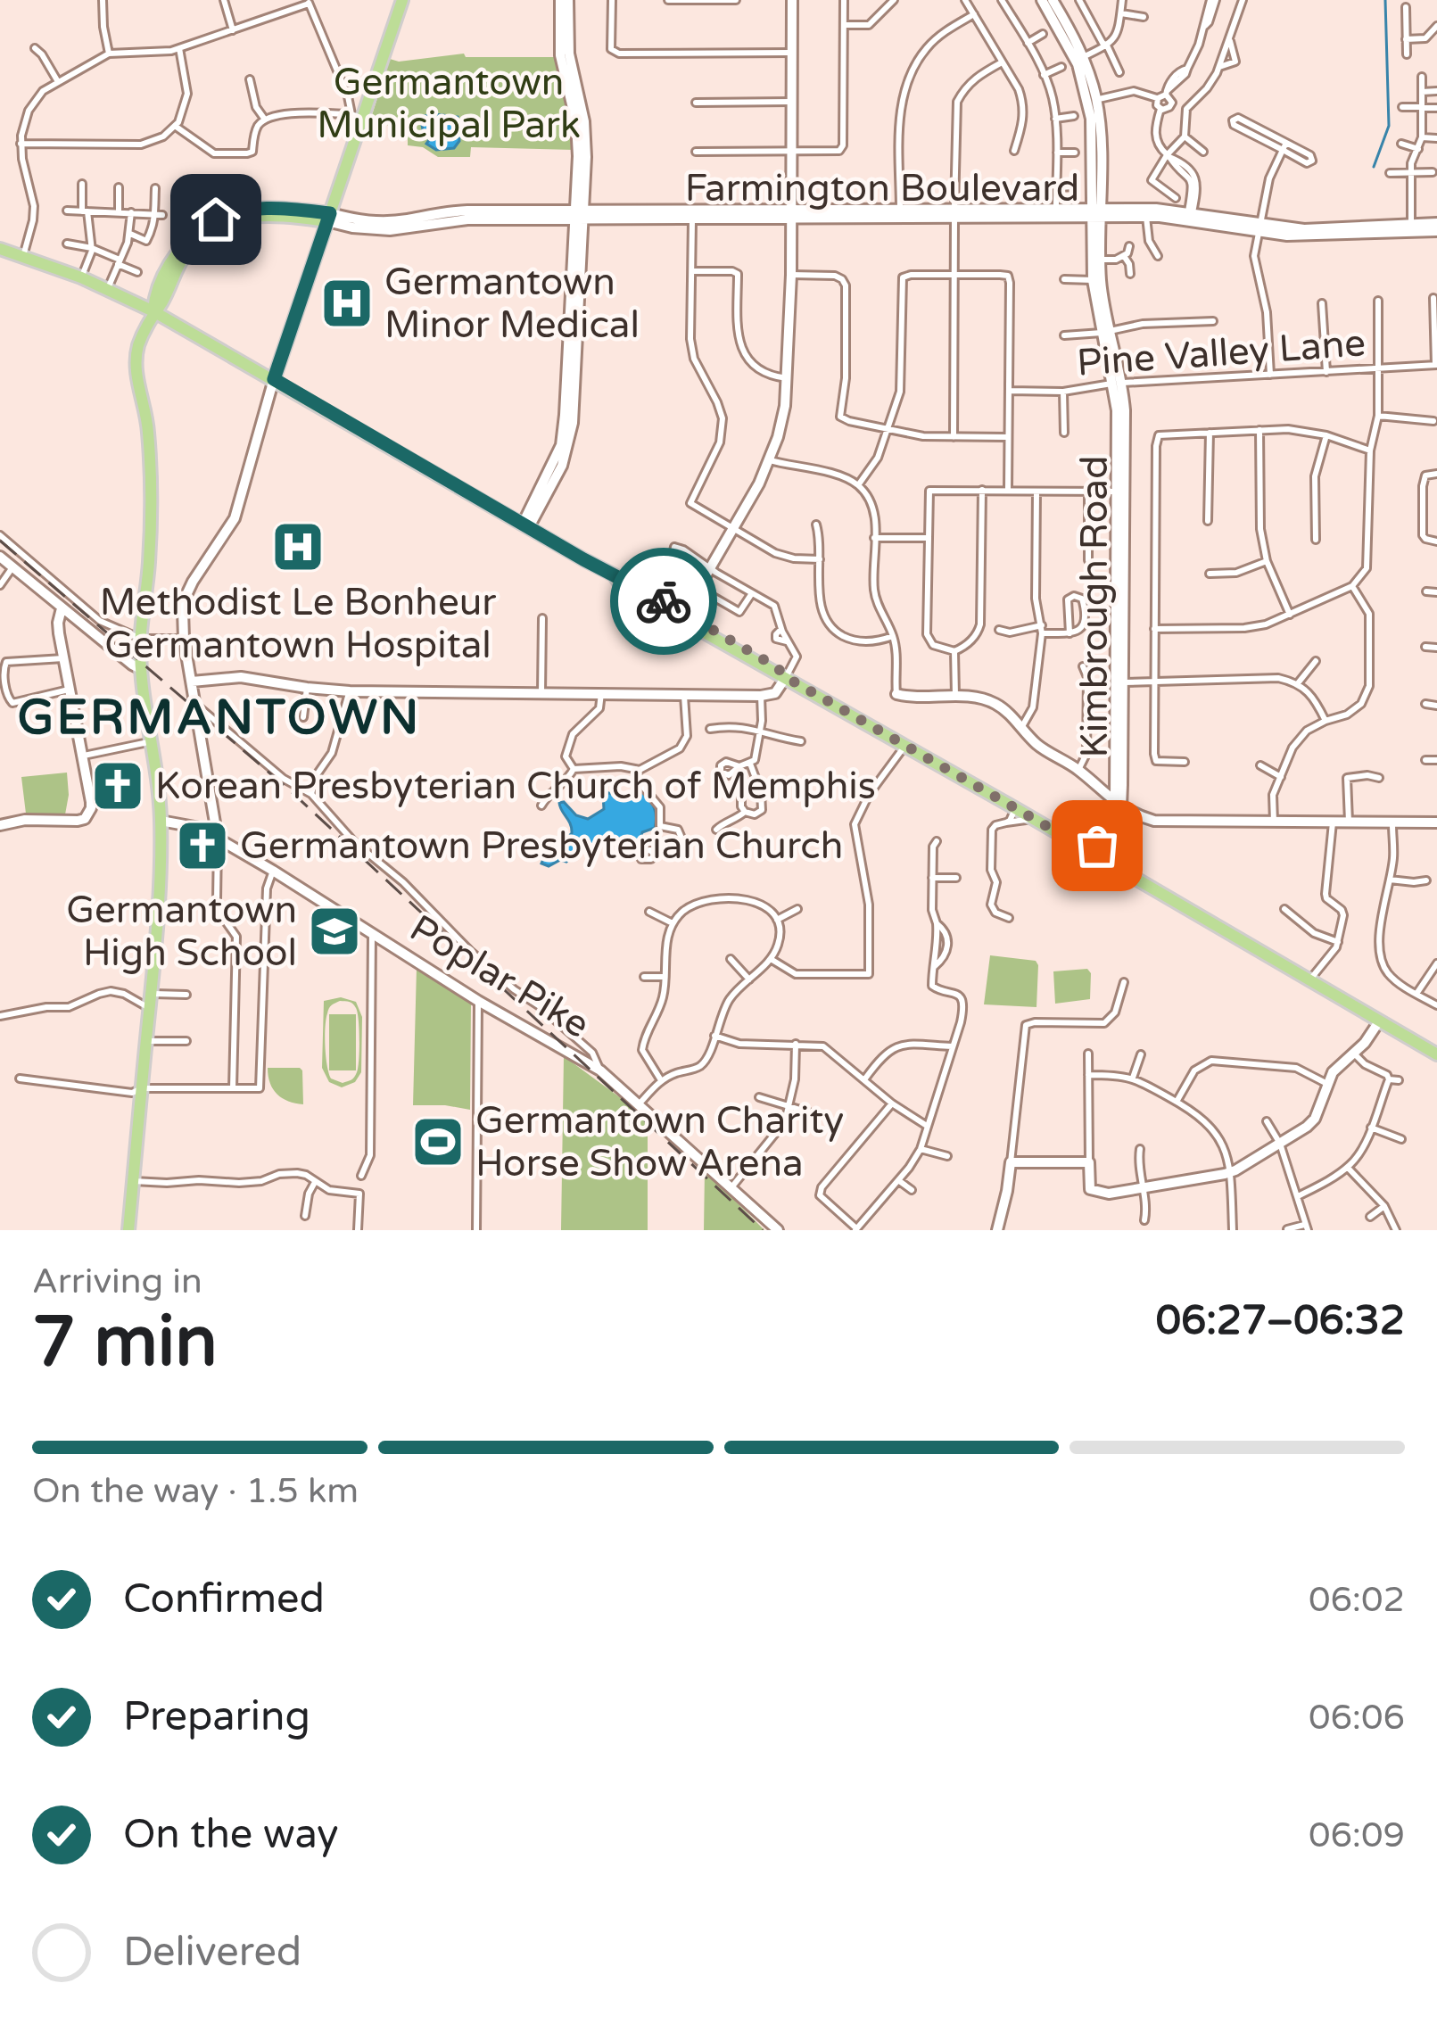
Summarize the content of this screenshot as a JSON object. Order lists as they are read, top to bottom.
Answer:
{
  "streets": {
    "street": [
      "Farmington Boulevard",
      "Pine Valley Lane",
      "Kimbrough Road",
      "Poplar Pike"
    ]
  },
  "crossings": [
    ["Farmington Boulevard", "Kimbrough Road"],
    ["Pine Valley Lane", "Kimbrough Road"]
  ],
  "districts": ["GERMANTOWN"],
  "parks": ["Germantown Municipal Park"],
  "places": {
    "hospital": ["Germantown Minor Medical", "Methodist Le Bonheur Germantown Hospital"],
    "church": ["Korean Presbyterian Church of Memphis", "Germantown Presbyterian Church"],
    "school or university": ["Germantown High School"],
    "sports": ["Germantown Charity Horse Show Arena"]
  },
  "page": {
    "heading": ["7 min", "Arriving in", "06:27–06:32"],
    "bar": "On the way · 1.5 km",
    "list": [
      ["Confirmed", "06:02"],
      ["Preparing", "06:06"],
      ["On the way", "06:09"],
      "Delivered"
    ]
  }
}
